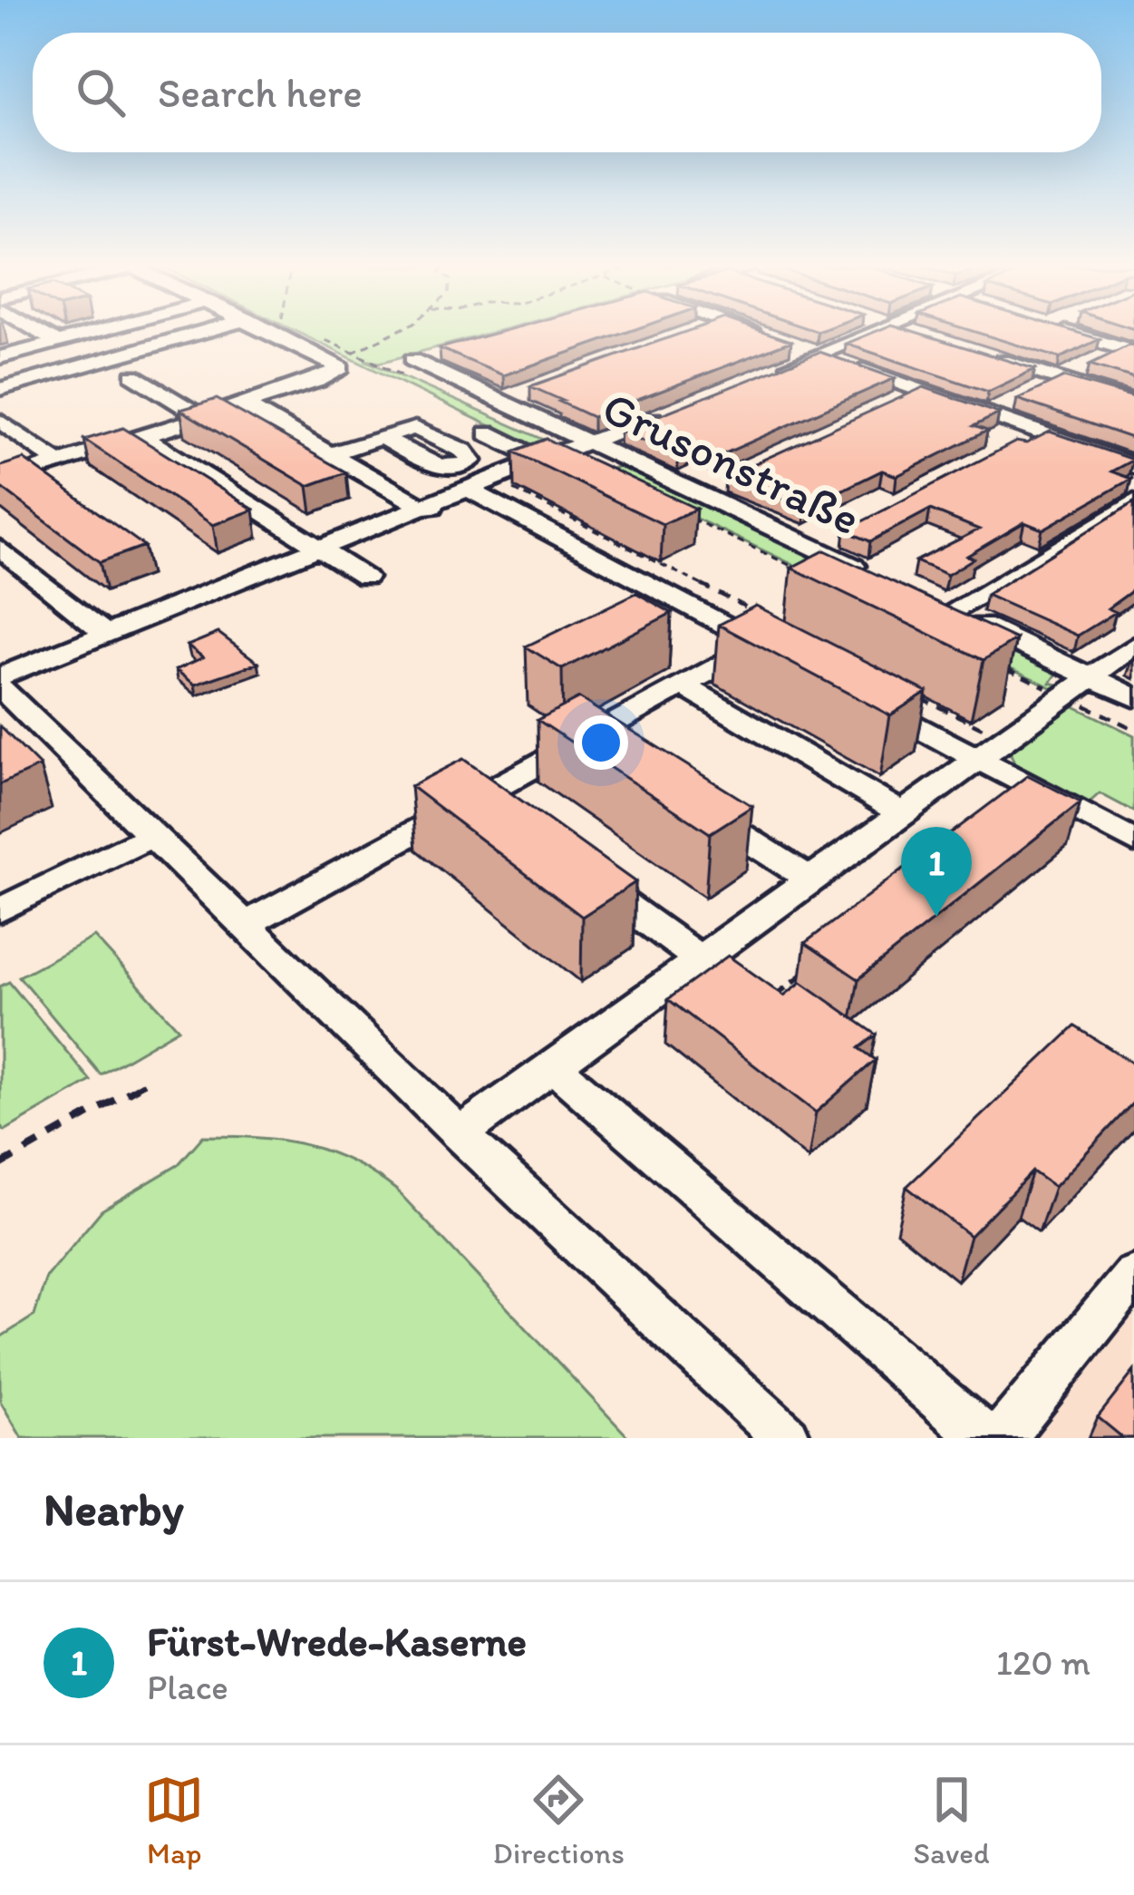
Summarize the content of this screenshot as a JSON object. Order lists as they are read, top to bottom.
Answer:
{
  "streets": {
    "street": ["Grusonstraße"]
  },
  "page": {
    "search": "Search here",
    "pins": "1",
    "heading": "Nearby",
    "list": [
      {
        "mark": "1",
        "name": "Fürst-Wrede-Kaserne",
        "note": "Place",
        "value": "120 m"
      }
    ],
    "nav": ["Map", "Directions", "Saved"]
  }
}
